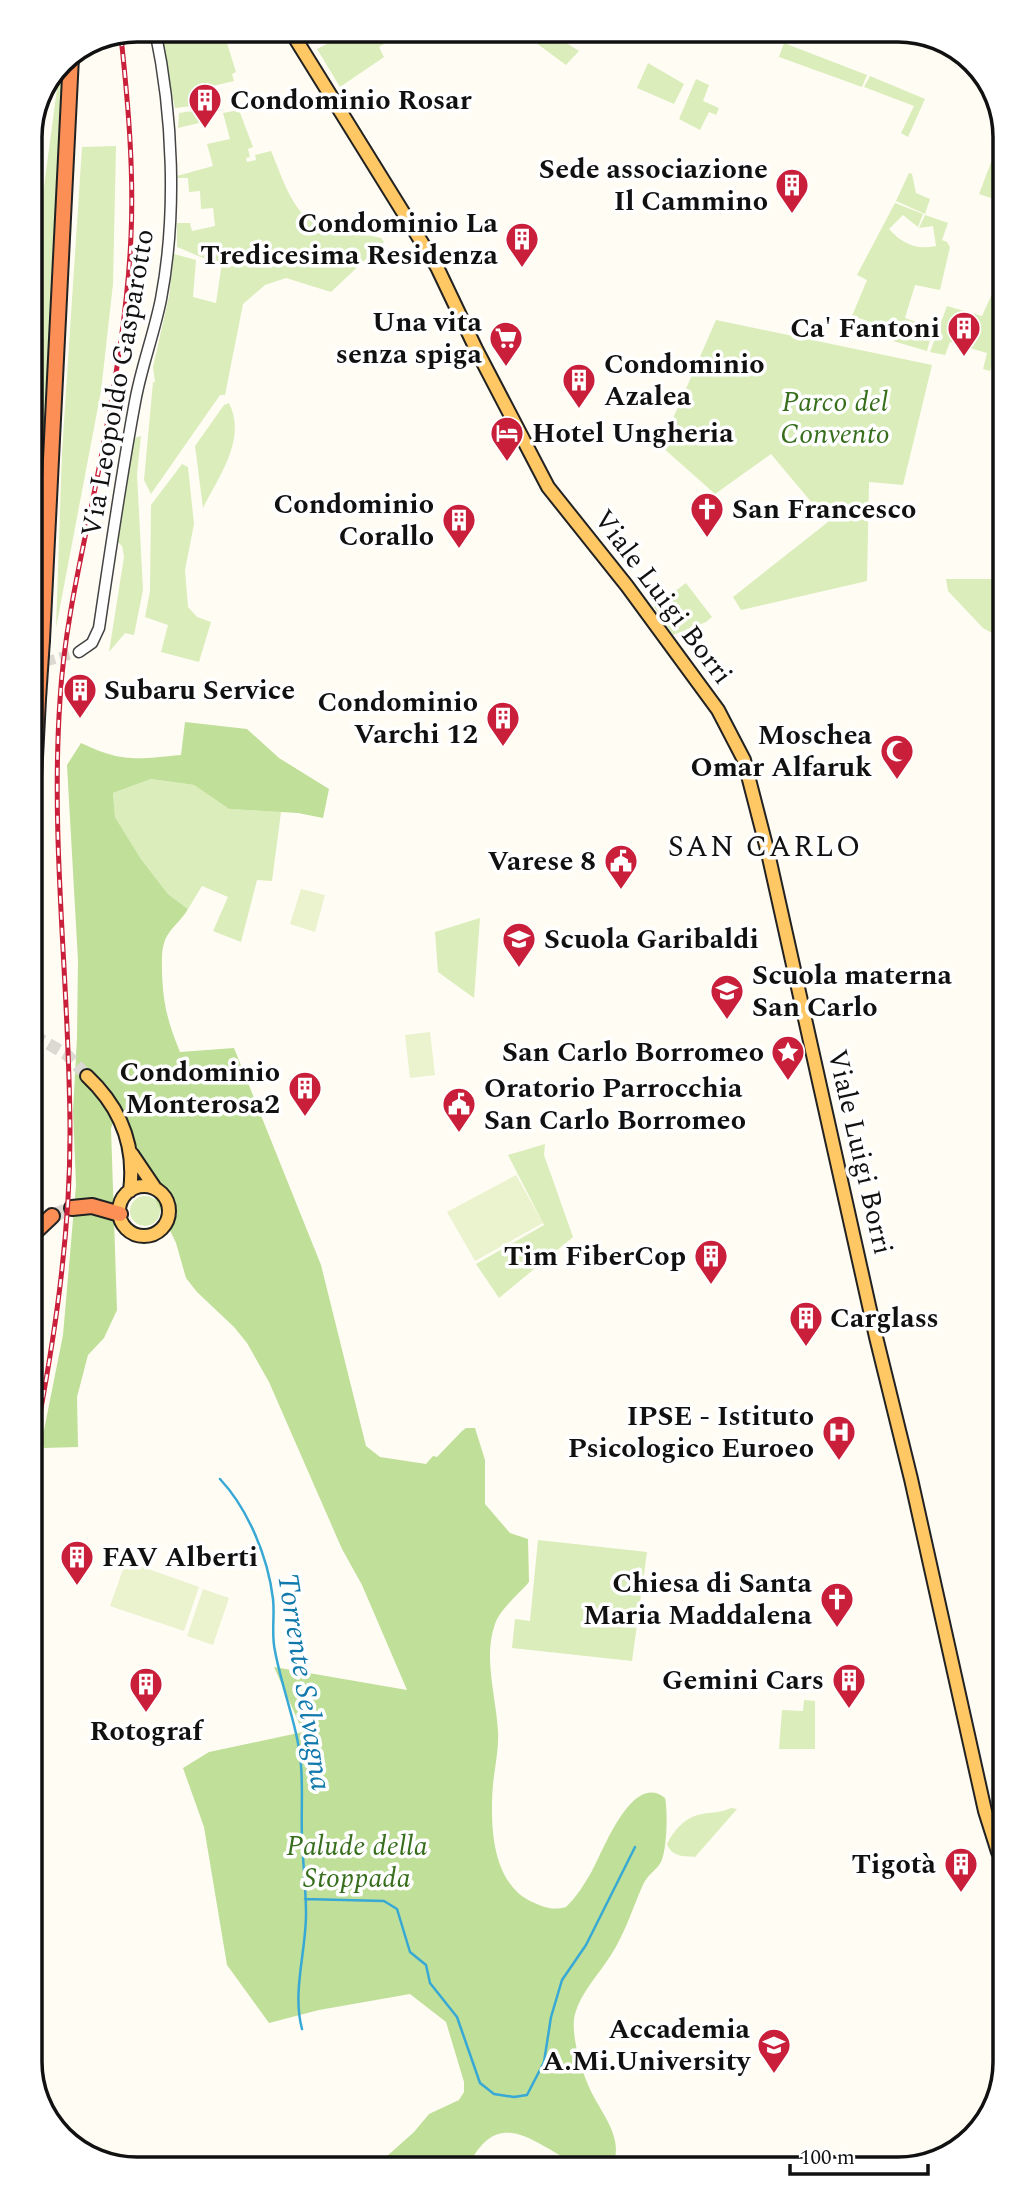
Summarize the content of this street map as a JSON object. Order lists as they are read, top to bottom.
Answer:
{
  "streets": {
    "main road": ["Viale Luigi Borri"],
    "street": ["Via Leopoldo Gasparotto"]
  },
  "districts": ["SAN CARLO"],
  "water": ["Torrente Selvagna"],
  "parks": ["Parco del Convento", "Palude della Stoppada"],
  "places": {
    "building": [
      "Condominio Rosar",
      "Sede associazione Il Cammino",
      "Condominio La Tredicesima Residenza",
      "Ca' Fantoni",
      "Condominio Azalea",
      "Condominio Corallo",
      "Subaru Service",
      "Condominio Varchi 12",
      "Condominio Monterosa2",
      "Tim FiberCop",
      "Carglass",
      "FAV Alberti",
      "Gemini Cars",
      "Rotograf",
      "Tigotà"
    ],
    "supermarket": ["Una vita senza spiga"],
    "hotel": ["Hotel Ungheria"],
    "church": ["San Francesco", "Chiesa di Santa Maria Maddalena"],
    "mosque": ["Moschea Omar Alfaruk"],
    "public building": ["Varese 8", "Oratorio Parrocchia San Carlo Borromeo"],
    "school or university": ["Scuola Garibaldi", "Scuola materna San Carlo", "Accademia A.Mi.University"],
    "place": ["San Carlo Borromeo"],
    "hospital": ["IPSE - Istituto Psicologico Euroeo"]
  },
  "scale_bar": "100 m"
}
